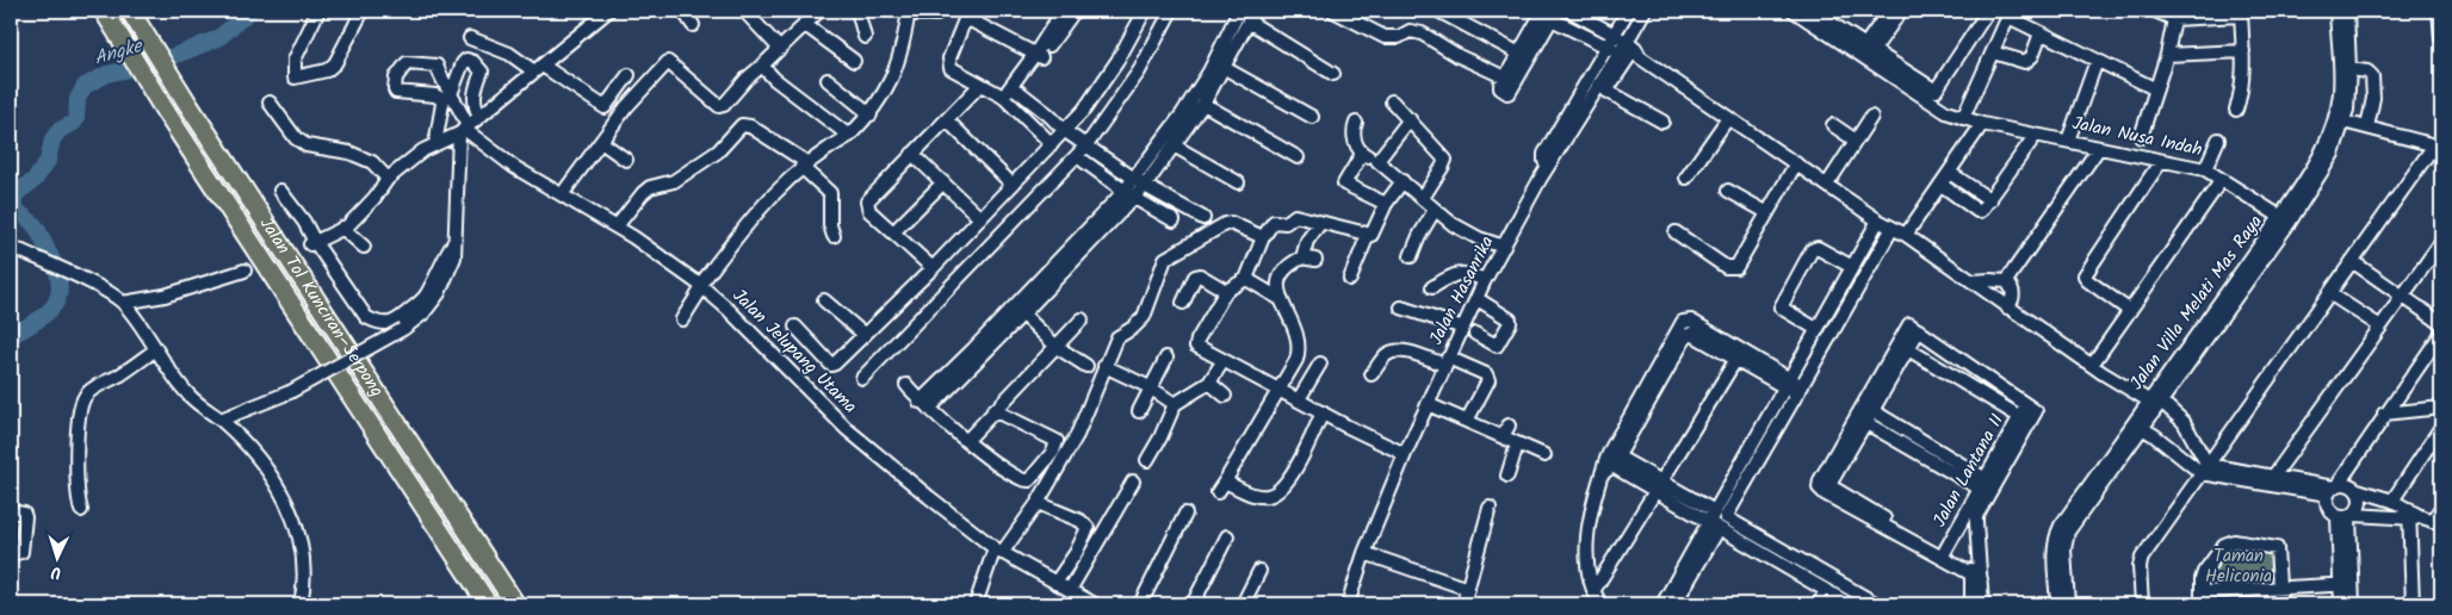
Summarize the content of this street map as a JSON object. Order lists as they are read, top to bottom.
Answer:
{
  "streets": {
    "highway": ["Jalan Tol Kunciran–Serpong"],
    "street": [
      "Jalan Nusa Indah",
      "Jalan Hasanrika",
      "Jalan Villa Melati Mas Raya",
      "Jalan Jelupang Utama",
      "Jalan Lantana II"
    ]
  },
  "crossings": [
    ["Jalan Nusa Indah", "Jalan Villa Melati Mas Raya"]
  ],
  "water": ["Angke"],
  "parks": ["Taman Heliconia"],
  "north": "bottom"
}
